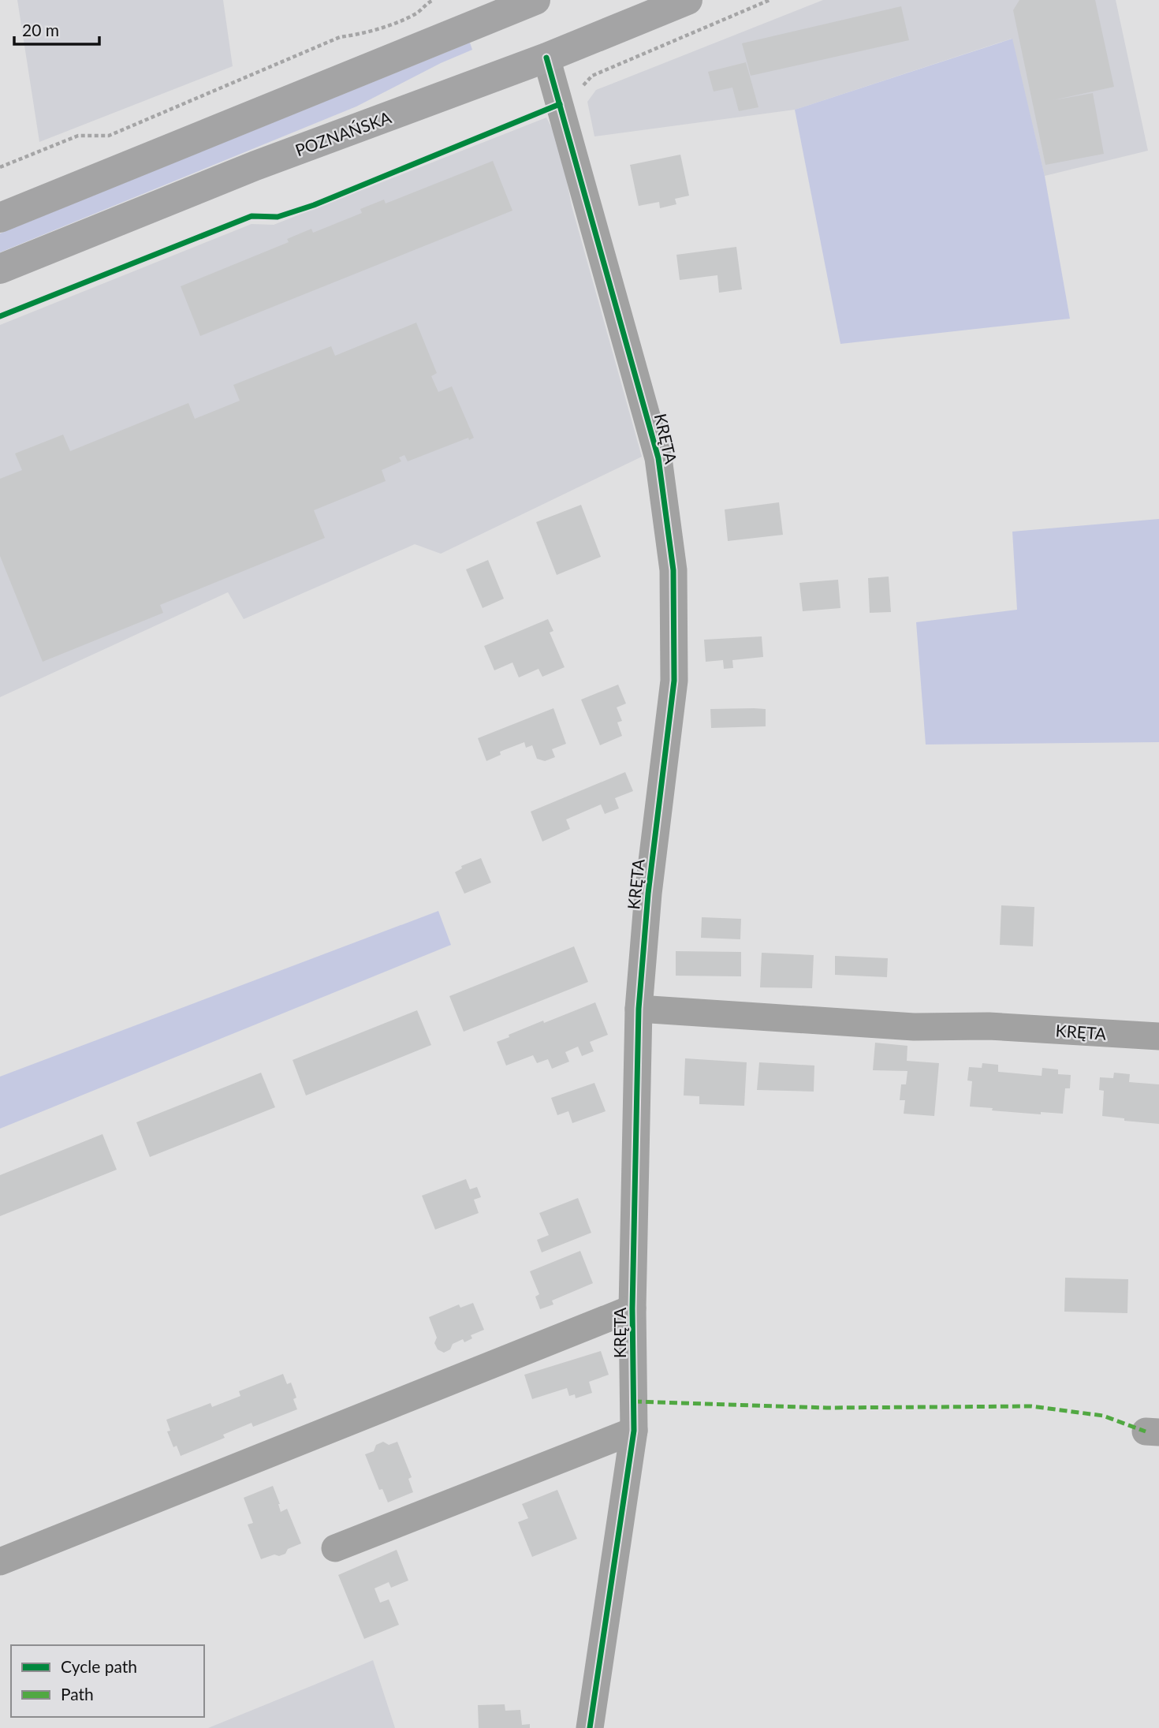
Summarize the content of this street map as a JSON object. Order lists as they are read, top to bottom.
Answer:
{
  "streets": {
    "main road": ["POZNAŃSKA"],
    "street": ["KRĘTA"]
  },
  "crossings": [
    ["POZNAŃSKA", "KRĘTA"]
  ],
  "legend": ["Cycle path", "Path"],
  "scale_bar": "20 m"
}
